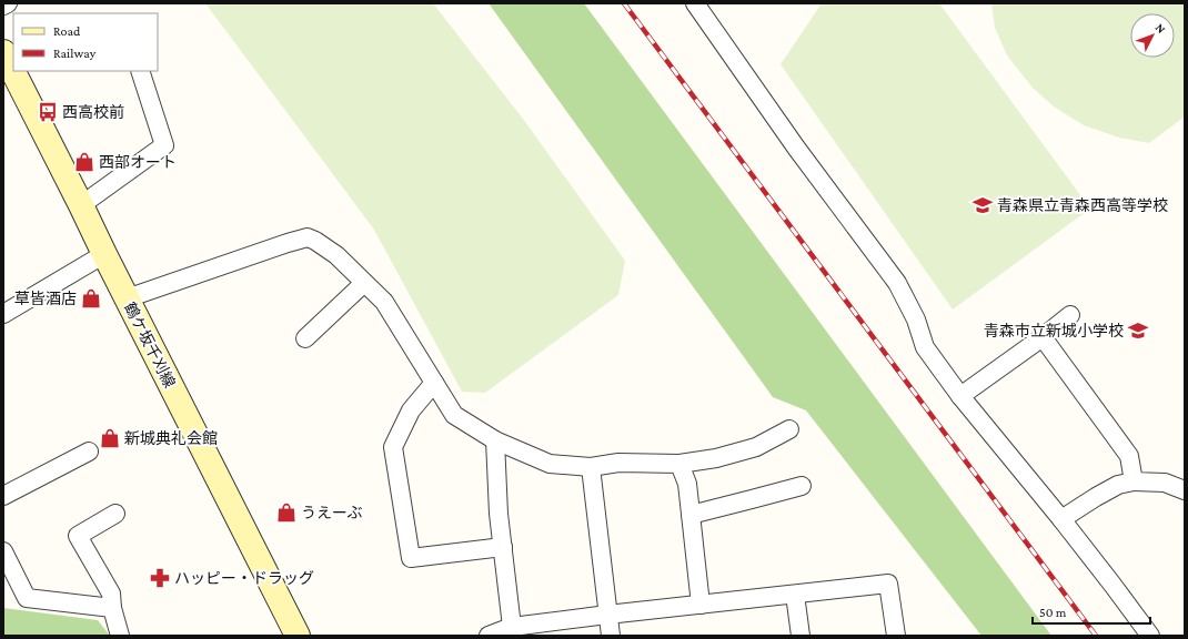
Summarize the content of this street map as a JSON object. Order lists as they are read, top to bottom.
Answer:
{
  "streets": {
    "main road": ["鶴ケ坂千刈線"]
  },
  "places": {
    "bus stop": ["西高校前"],
    "shop": [
      "西部オート",
      "草皆酒店",
      "新城典礼会館",
      "うえーぶ"
    ],
    "school or university": ["青森県立青森西高等学校", "青森市立新城小学校"],
    "pharmacy": ["ハッピー・ドラッグ"]
  },
  "legend": ["Road", "Railway"],
  "scale_bar": "50 m",
  "north": "top right"
}
